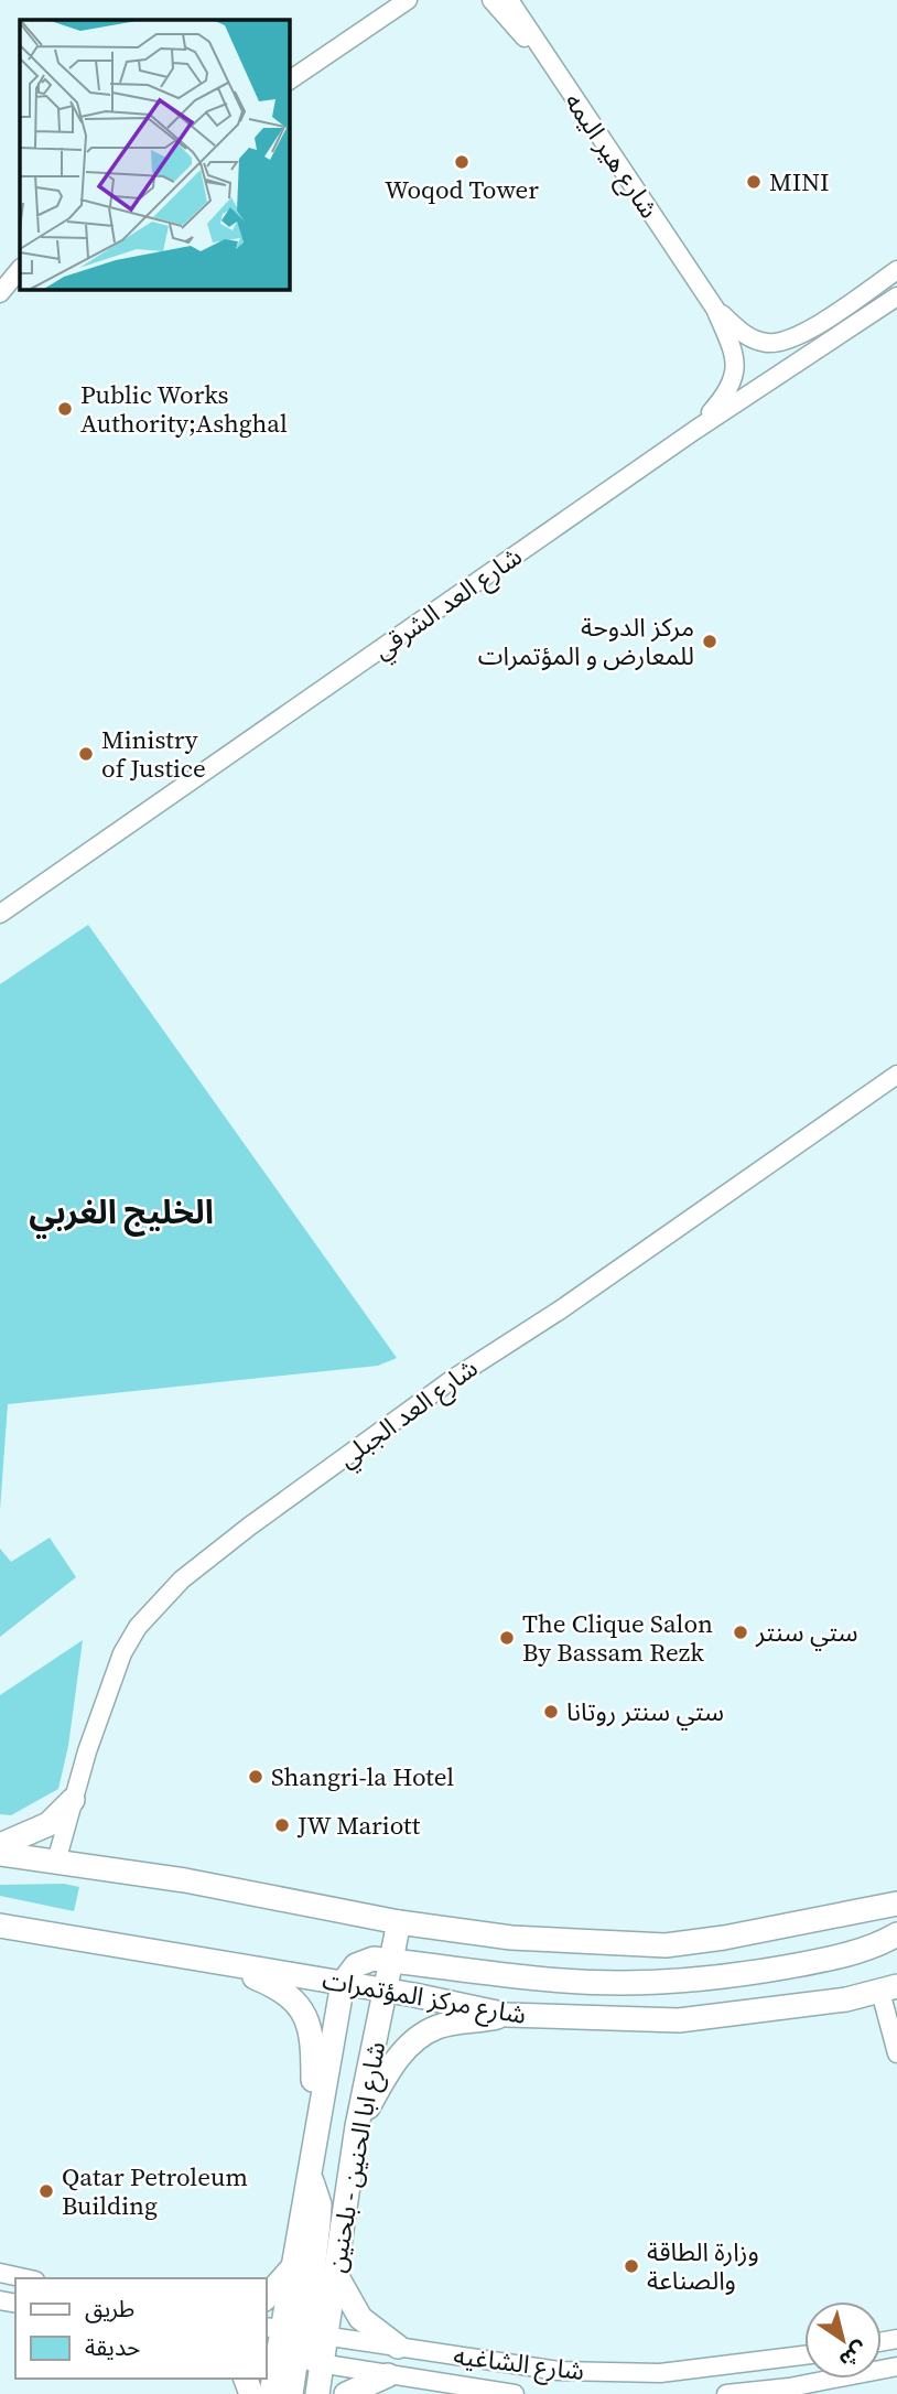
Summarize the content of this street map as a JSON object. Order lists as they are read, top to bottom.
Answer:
{
  "streets": {
    "street": [
      "شارع هير اليمه",
      "شارع العد الشرقي",
      "شارع العد الجبلي",
      "شارع مركز المؤتمرات",
      "شارع ابا الحنين - بلحنين",
      "شارع الشاغيه"
    ]
  },
  "crossings": [
    ["شارع هير اليمه", "شارع العد الشرقي"],
    ["شارع مركز المؤتمرات", "شارع ابا الحنين - بلحنين"],
    ["شارع ابا الحنين - بلحنين", "شارع الشاغيه"]
  ],
  "districts": ["الخليج الغربي"],
  "places": [
    "Woqod Tower",
    "MINI",
    "Public Works Authority;Ashghal",
    "مركز الدوحة للمعارض و المؤتمرات",
    "Ministry of Justice",
    "ستي سنتر",
    "The Clique Salon By Bassam Rezk",
    "ستي سنتر روتانا",
    "Shangri-la Hotel",
    "JW Mariott",
    "Qatar Petroleum Building",
    "وزارة الطاقة والصناعة"
  ],
  "legend": ["طريق", "حديقة"],
  "north": "bottom right"
}
